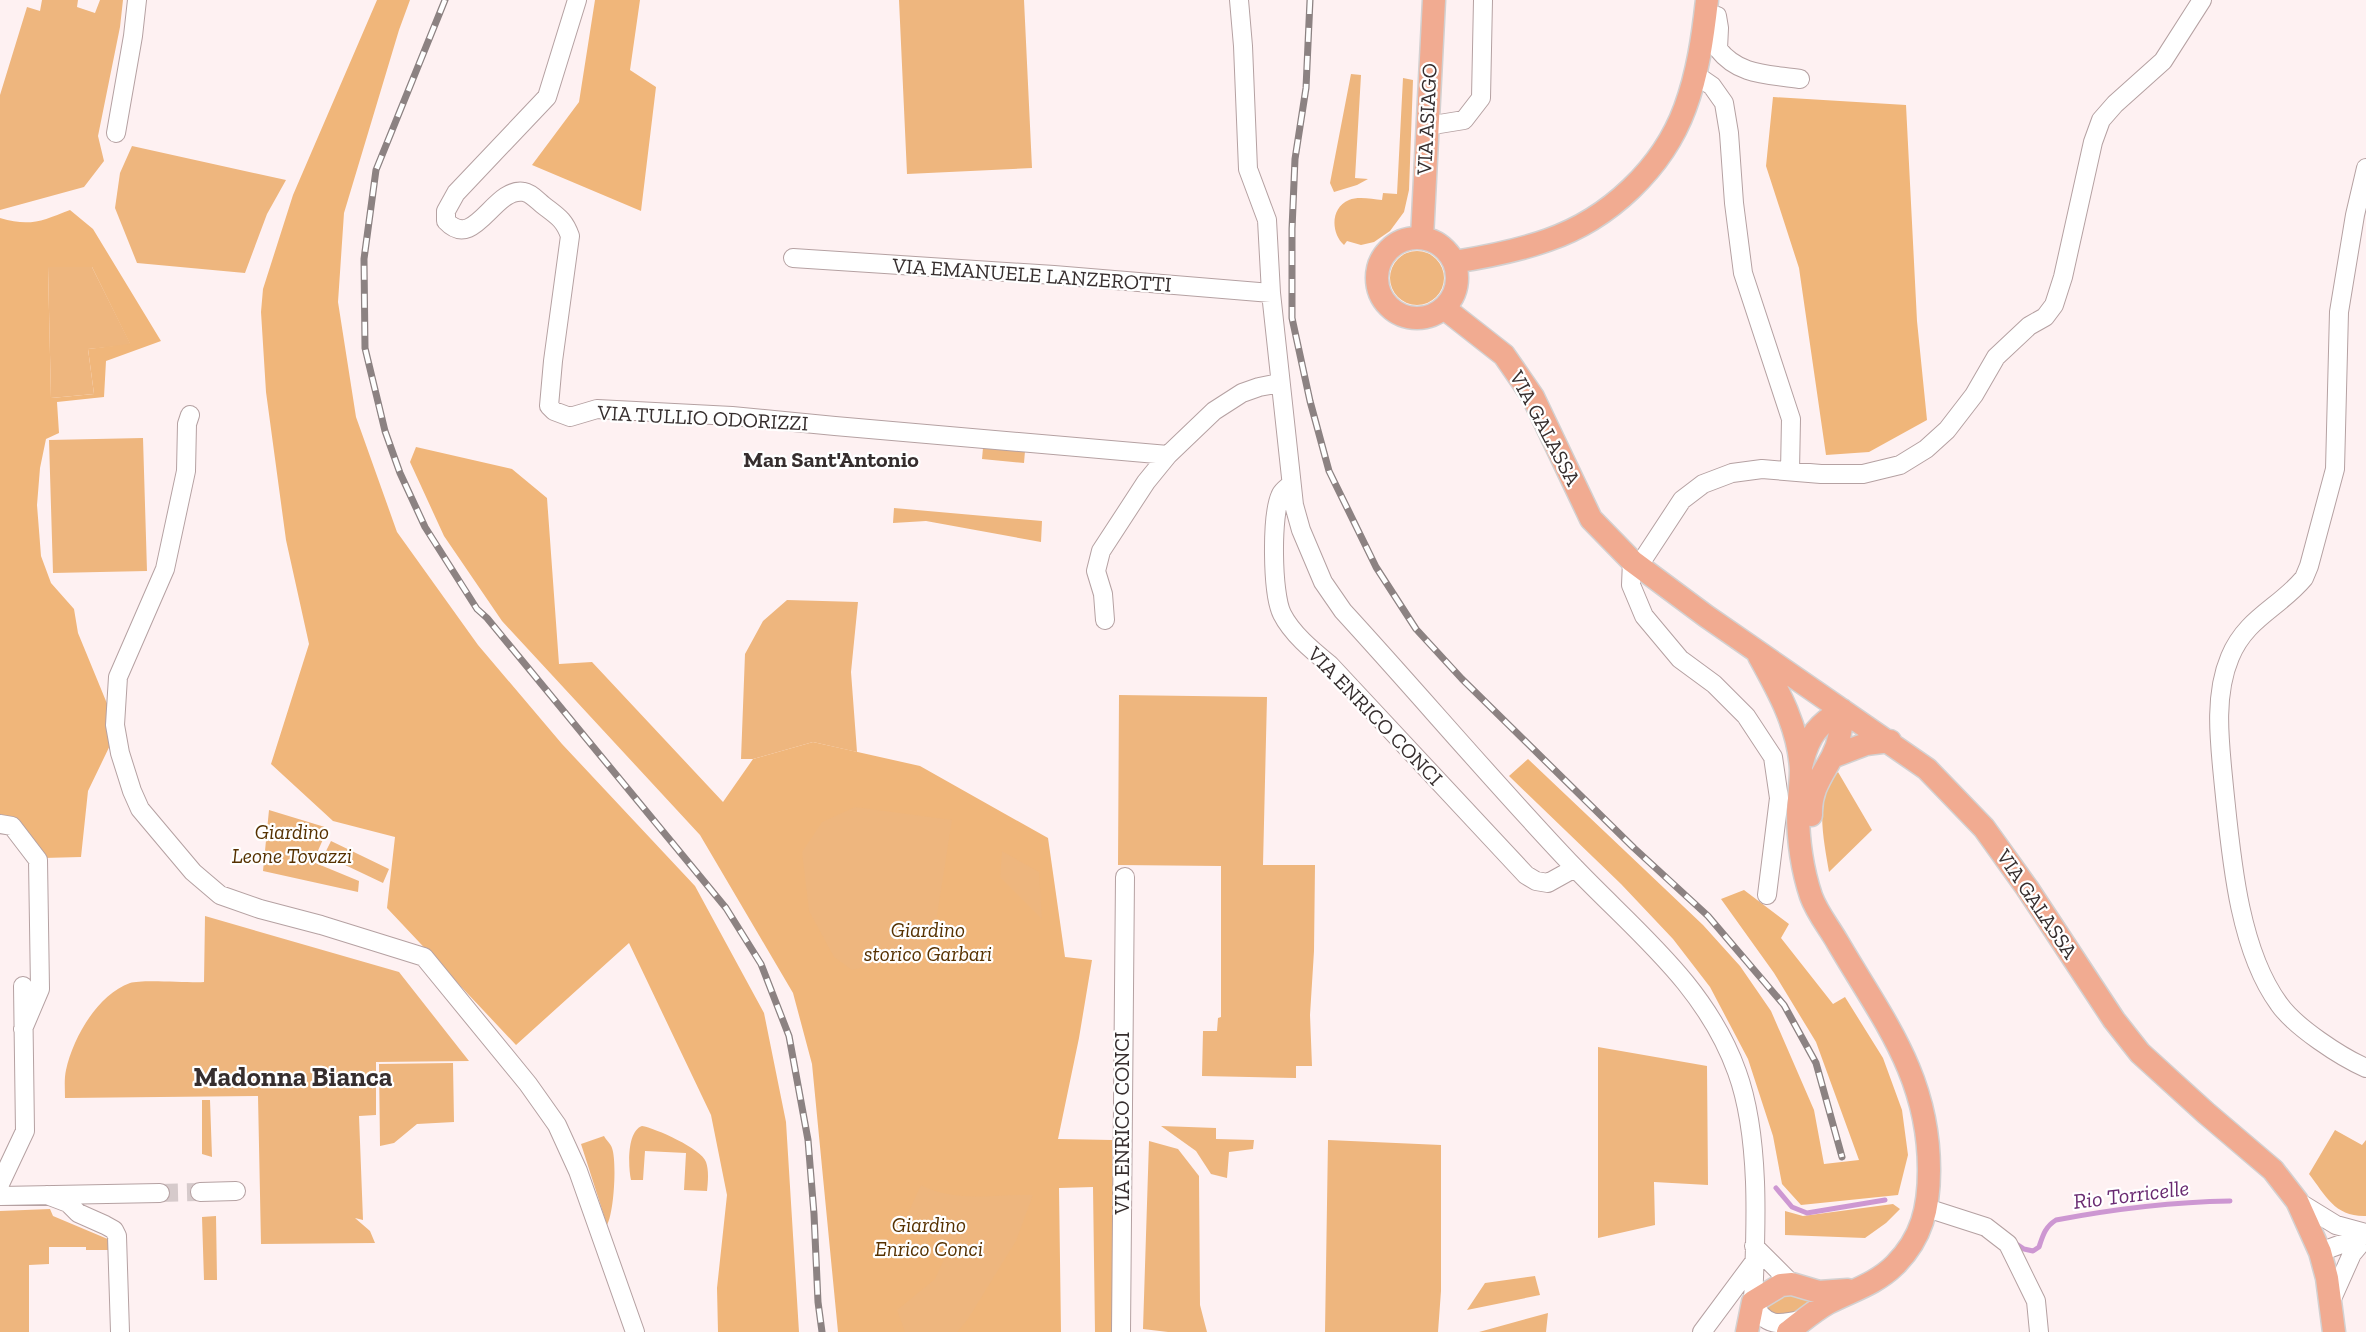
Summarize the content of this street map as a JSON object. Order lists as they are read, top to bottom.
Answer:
{
  "streets": {
    "main road": ["VIA ASIAGO", "VIA GALASSA", "VIA ENRICO CONCI"],
    "street": ["VIA EMANUELE LANZEROTTI", "VIA TULLIO ODORIZZI"]
  },
  "crossings": [
    ["VIA ASIAGO", "VIA GALASSA"],
    ["VIA EMANUELE LANZEROTTI", "VIA ENRICO CONCI"]
  ],
  "districts": ["Man Sant'Antonio", "Madonna Bianca"],
  "water": ["Rio Torricelle"],
  "parks": ["Giardino Leone Tovazzi", "Giardino storico Garbari", "Giardino Enrico Conci"]
}
